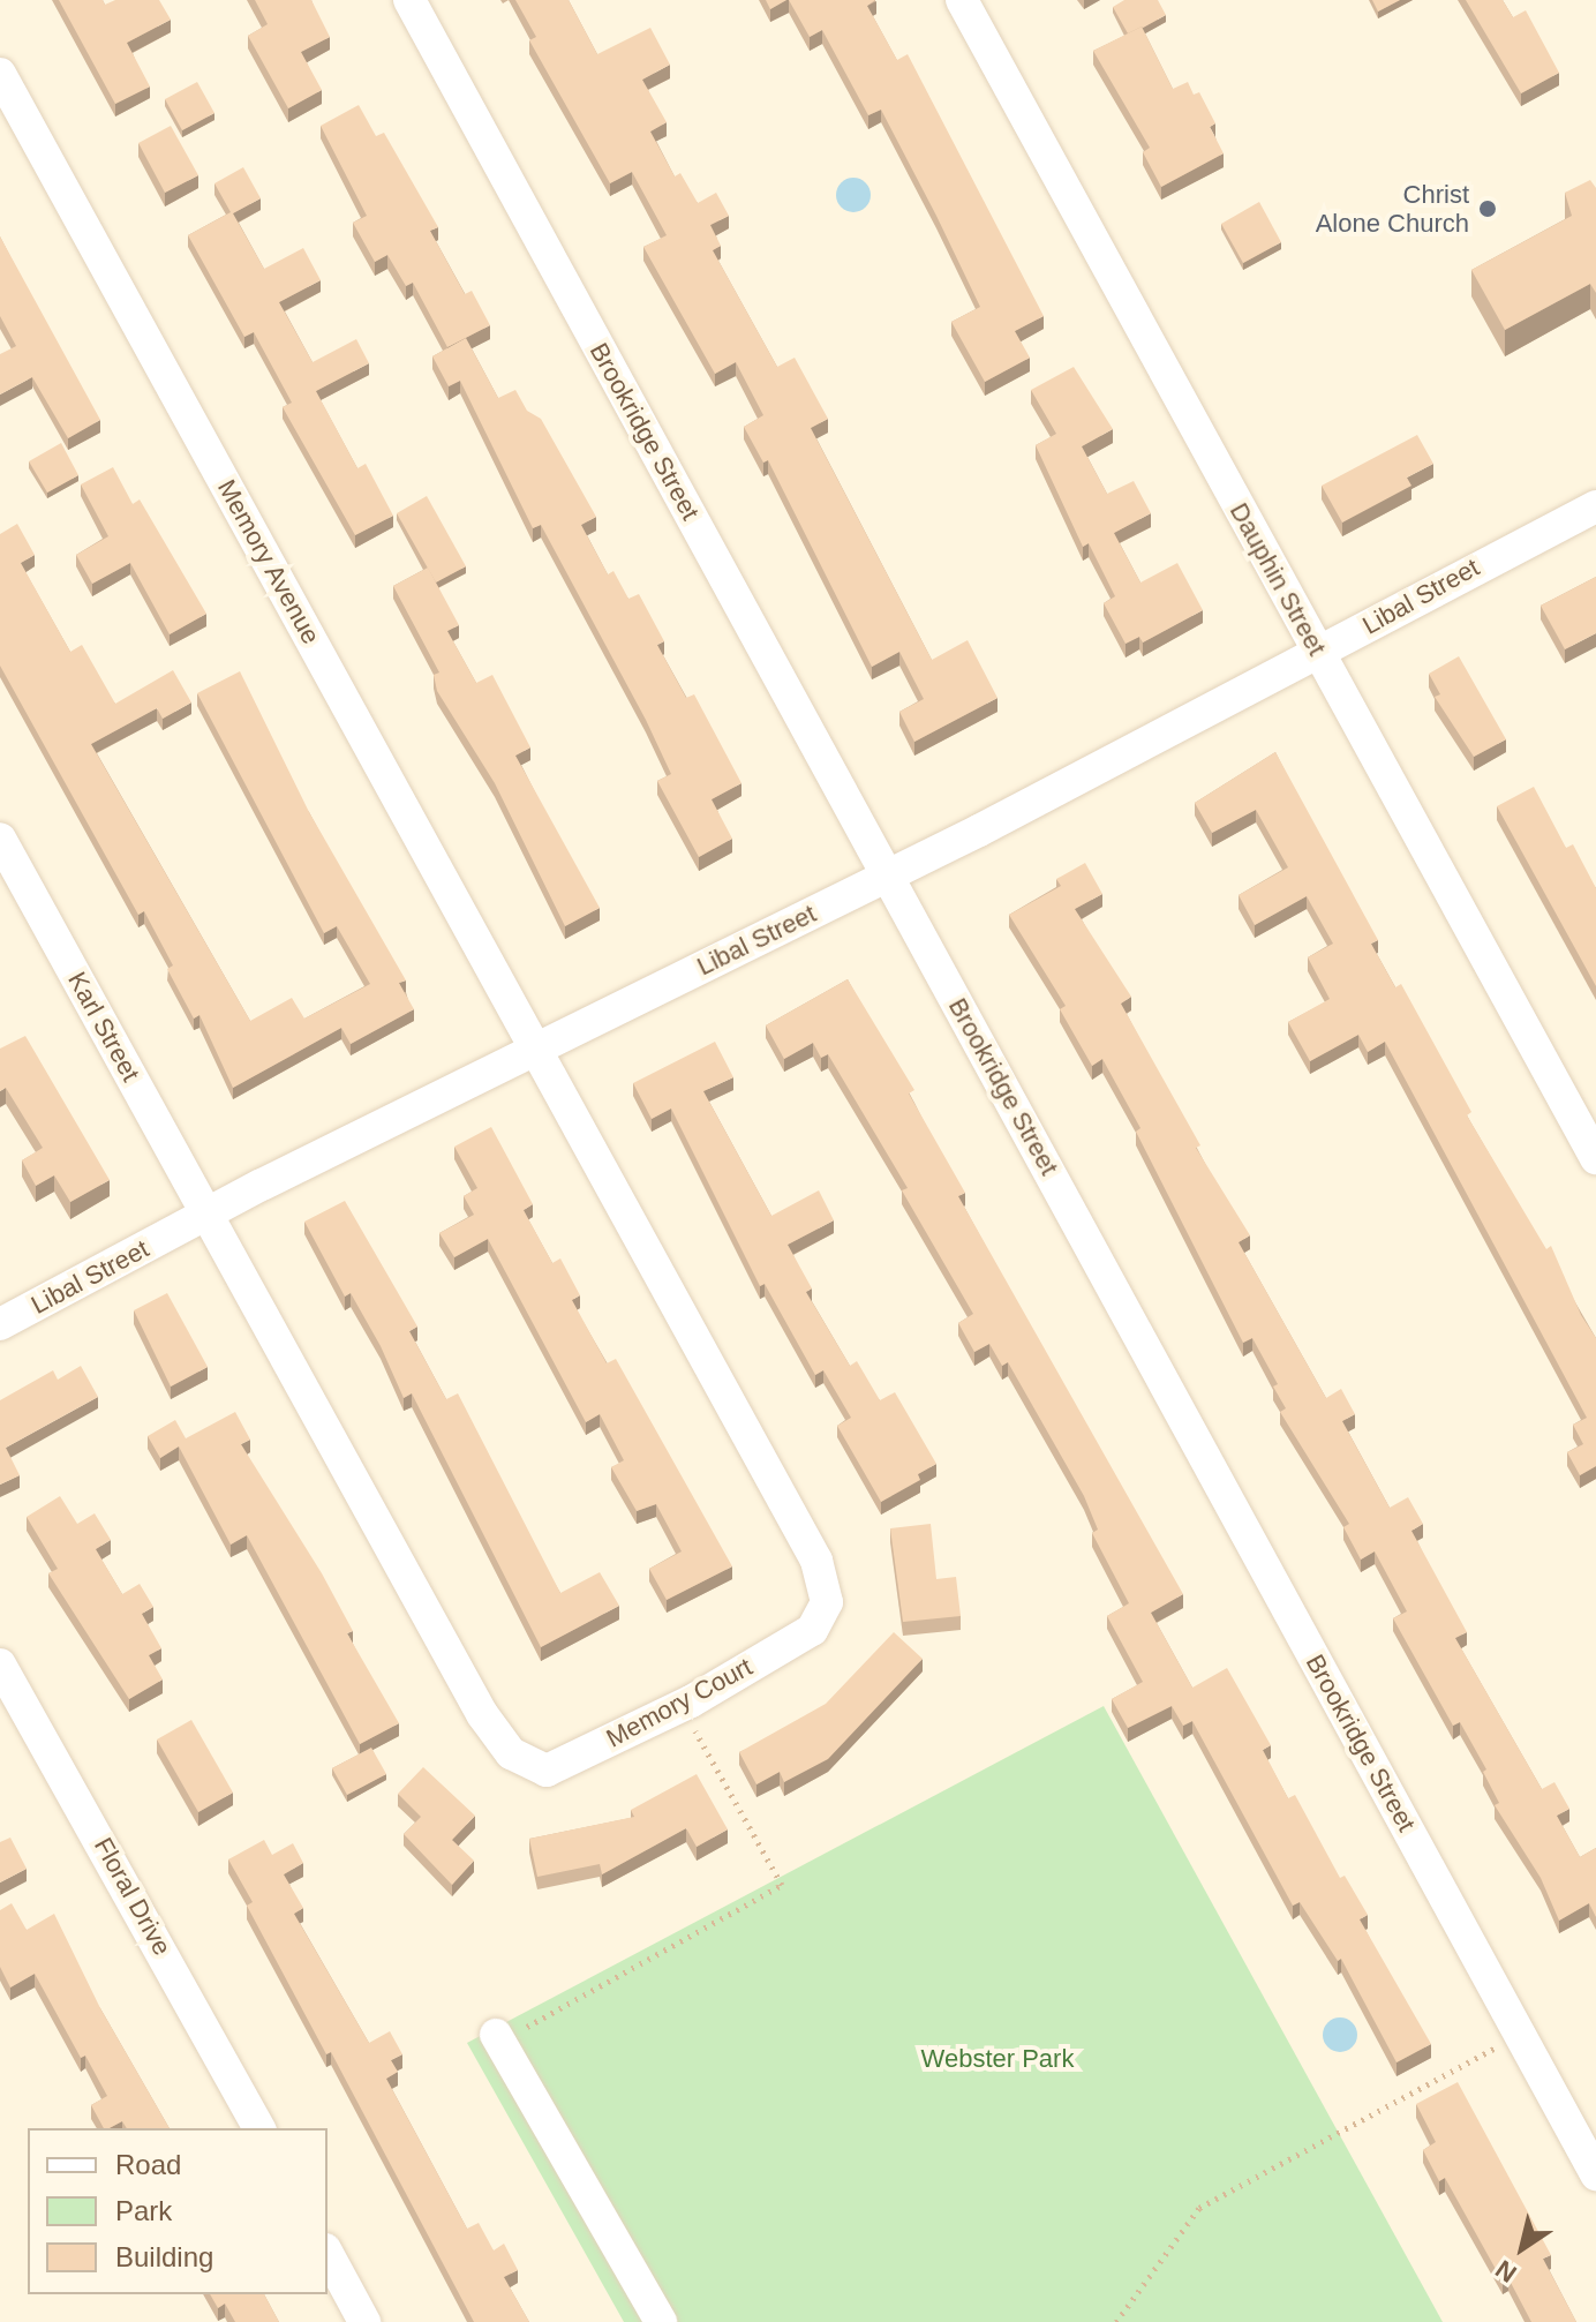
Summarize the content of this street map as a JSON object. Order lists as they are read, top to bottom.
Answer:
{
  "streets": {
    "street": [
      "Brookridge Street",
      "Memory Avenue",
      "Dauphin Street",
      "Libal Street",
      "Karl Street",
      "Memory Court",
      "Floral Drive"
    ]
  },
  "crossings": [
    ["Brookridge Street", "Libal Street"],
    ["Memory Avenue", "Libal Street"],
    ["Memory Avenue", "Memory Court"],
    ["Dauphin Street", "Libal Street"],
    ["Libal Street", "Karl Street"],
    ["Libal Street", "Memory Court"],
    ["Karl Street", "Memory Court"]
  ],
  "parks": ["Webster Park"],
  "places": ["Christ Alone Church"],
  "legend": ["Road", "Park", "Building"],
  "north": "bottom left"
}
